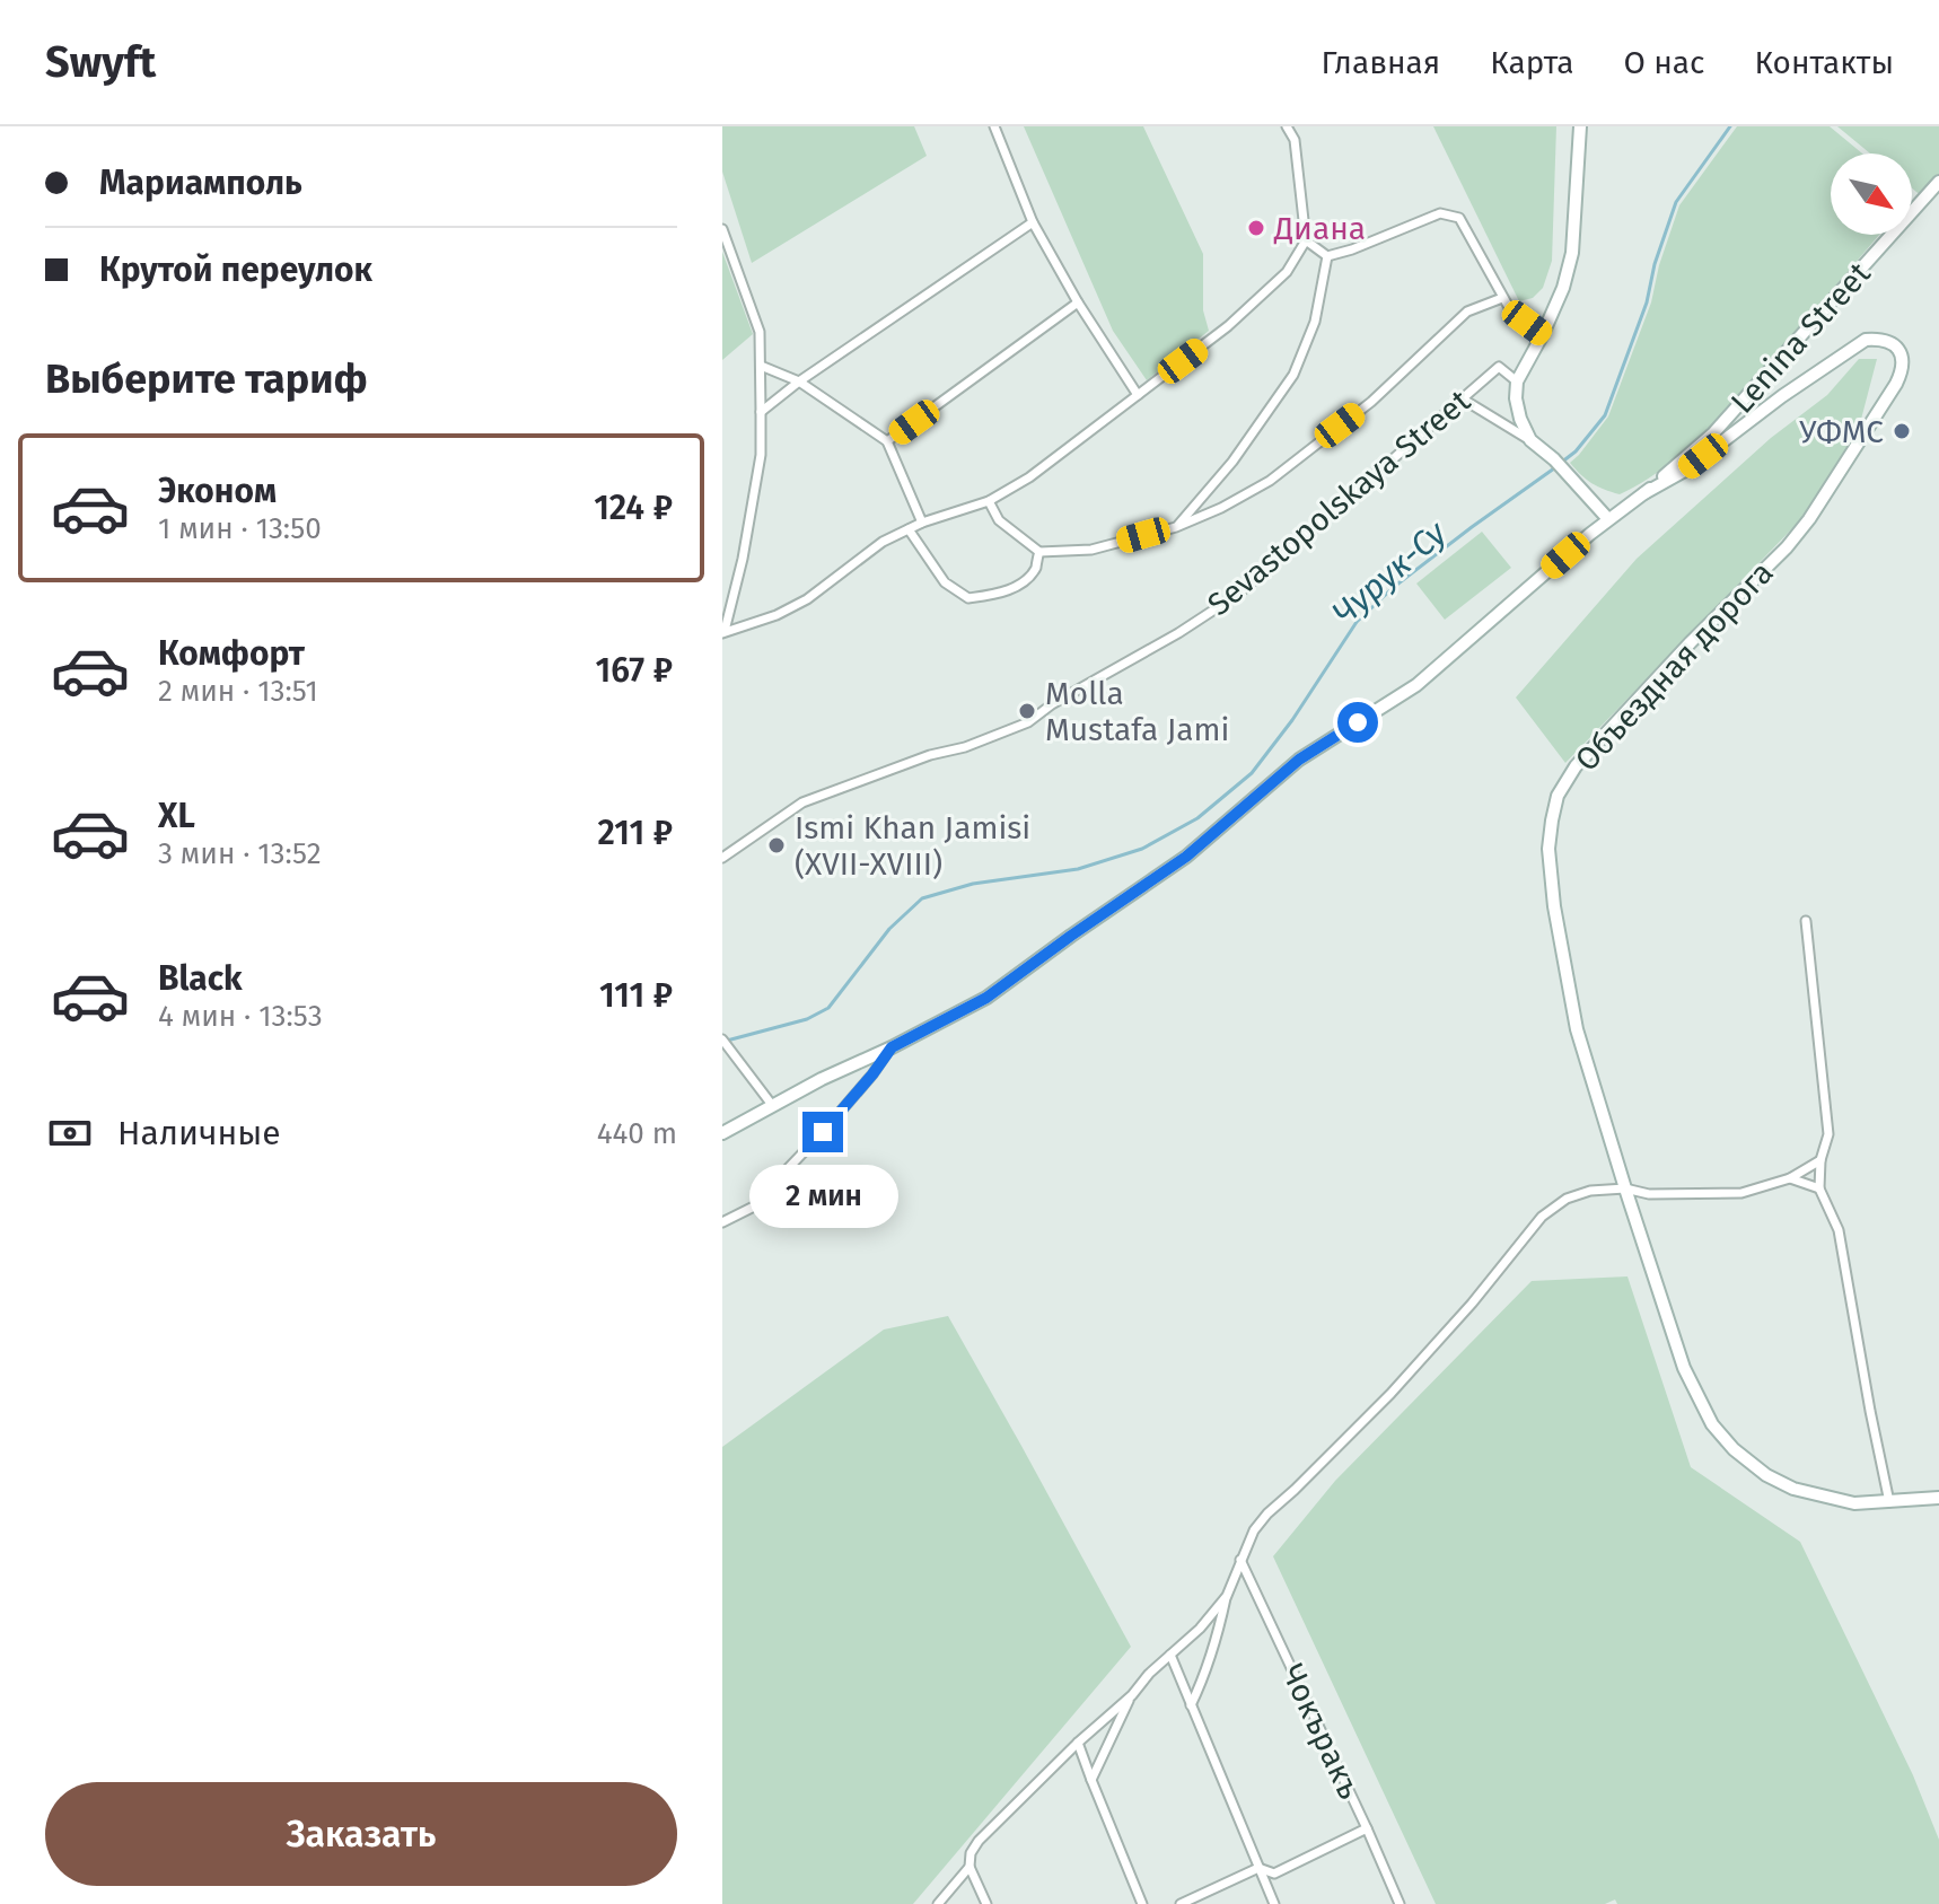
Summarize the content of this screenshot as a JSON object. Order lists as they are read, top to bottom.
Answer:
{
  "streets": {
    "main road": ["Lenina Street", "Объездная дорога"],
    "street": ["Sevastopolskaya Street", "Чокъракъ"]
  },
  "crossings": [
    ["Lenina Street", "Объездная дорога"]
  ],
  "water": ["Чурук-Су"],
  "places": [
    "Диана",
    "УФМС",
    "Molla Mustafa Jami",
    "Ismi Khan Jamisi (XVII-XVIII)"
  ],
  "north": "bottom right",
  "page": {
    "header": "Swyft",
    "nav": [
      "Главная",
      "Карта",
      "О нас",
      "Контакты"
    ],
    "banner": ["Мариамполь", "Крутой переулок"],
    "heading": "Выберите тариф",
    "list": [
      {
        "name": "Эконом",
        "note": "1 мин · 13:50",
        "value": "124 ₽"
      },
      {
        "name": "Комфорт",
        "note": "2 мин · 13:51",
        "value": "167 ₽"
      },
      {
        "name": "XL",
        "note": "3 мин · 13:52",
        "value": "211 ₽"
      },
      {
        "name": "Black",
        "note": "4 мин · 13:53",
        "value": "111 ₽"
      }
    ],
    "pay": ["Наличные", "440 m"],
    "bubble": "2 мин",
    "buttons": "Заказать"
  }
}
